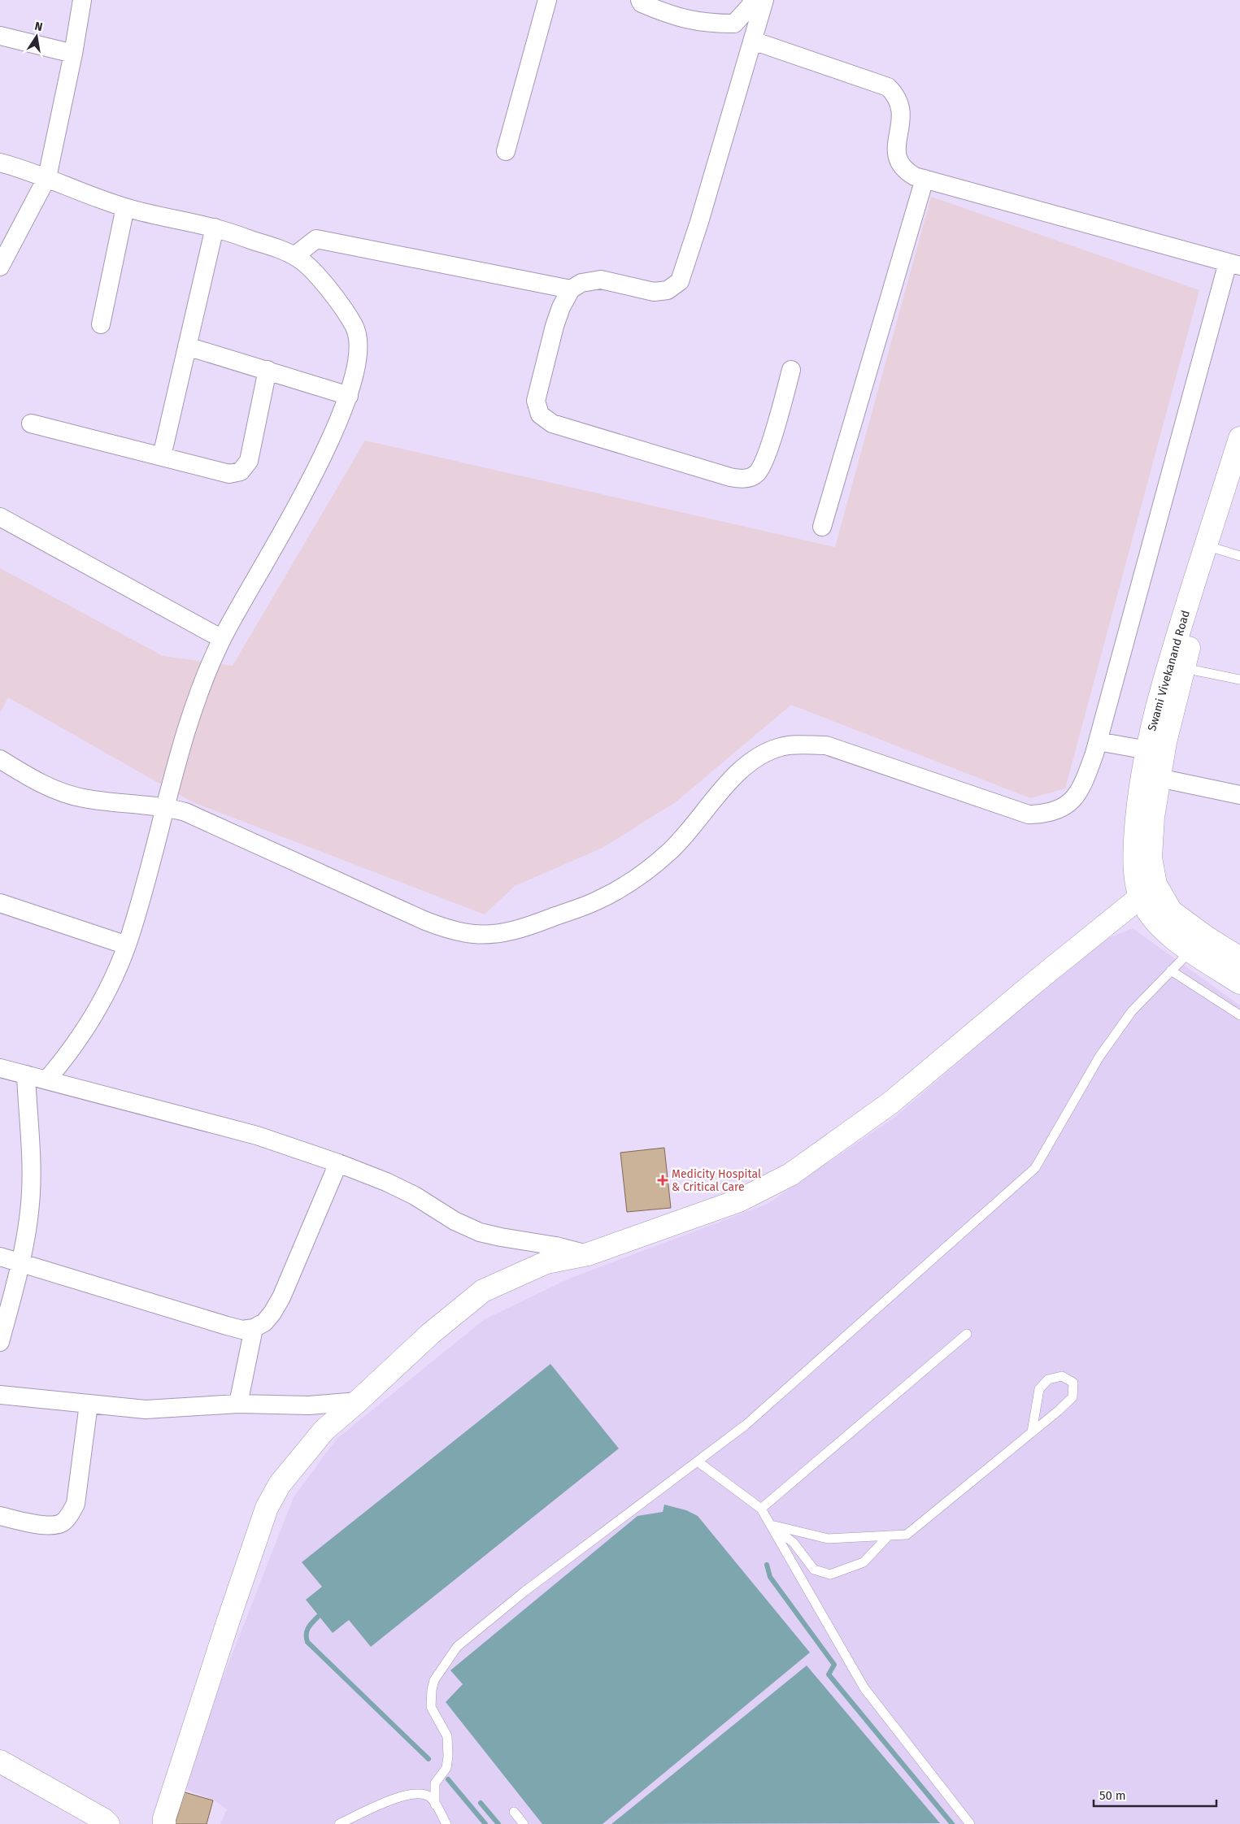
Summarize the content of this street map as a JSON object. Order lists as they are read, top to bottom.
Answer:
{
  "streets": {
    "street": ["Swami Vivekanand Road"]
  },
  "places": {
    "health": ["Medicity Hospital & Critical Care"]
  },
  "scale_bar": "50 m",
  "north": "top"
}
